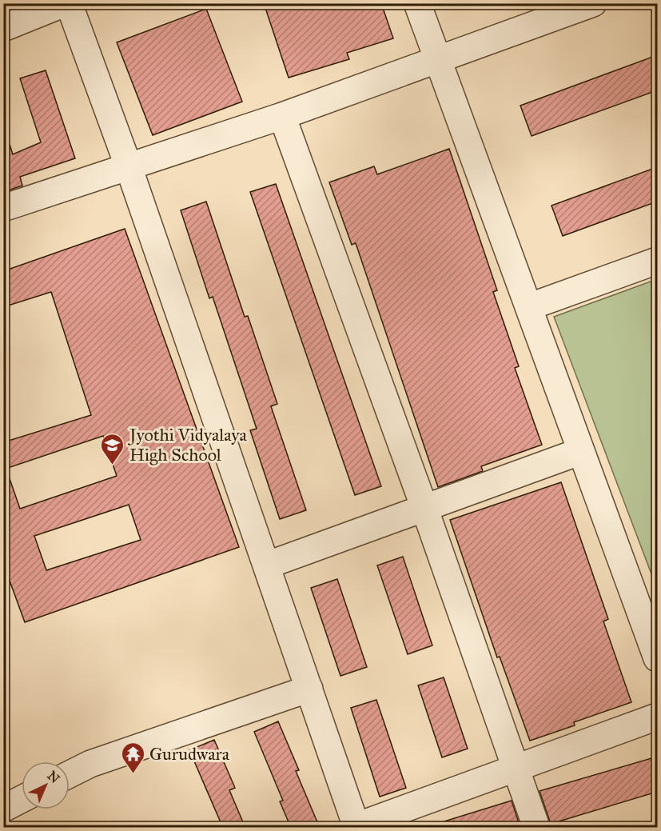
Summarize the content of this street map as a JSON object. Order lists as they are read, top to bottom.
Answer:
{
  "places": {
    "school or university": ["Jyothi Vidyalaya High School"],
    "temple": ["Gurudwara"]
  },
  "north": "top right"
}
